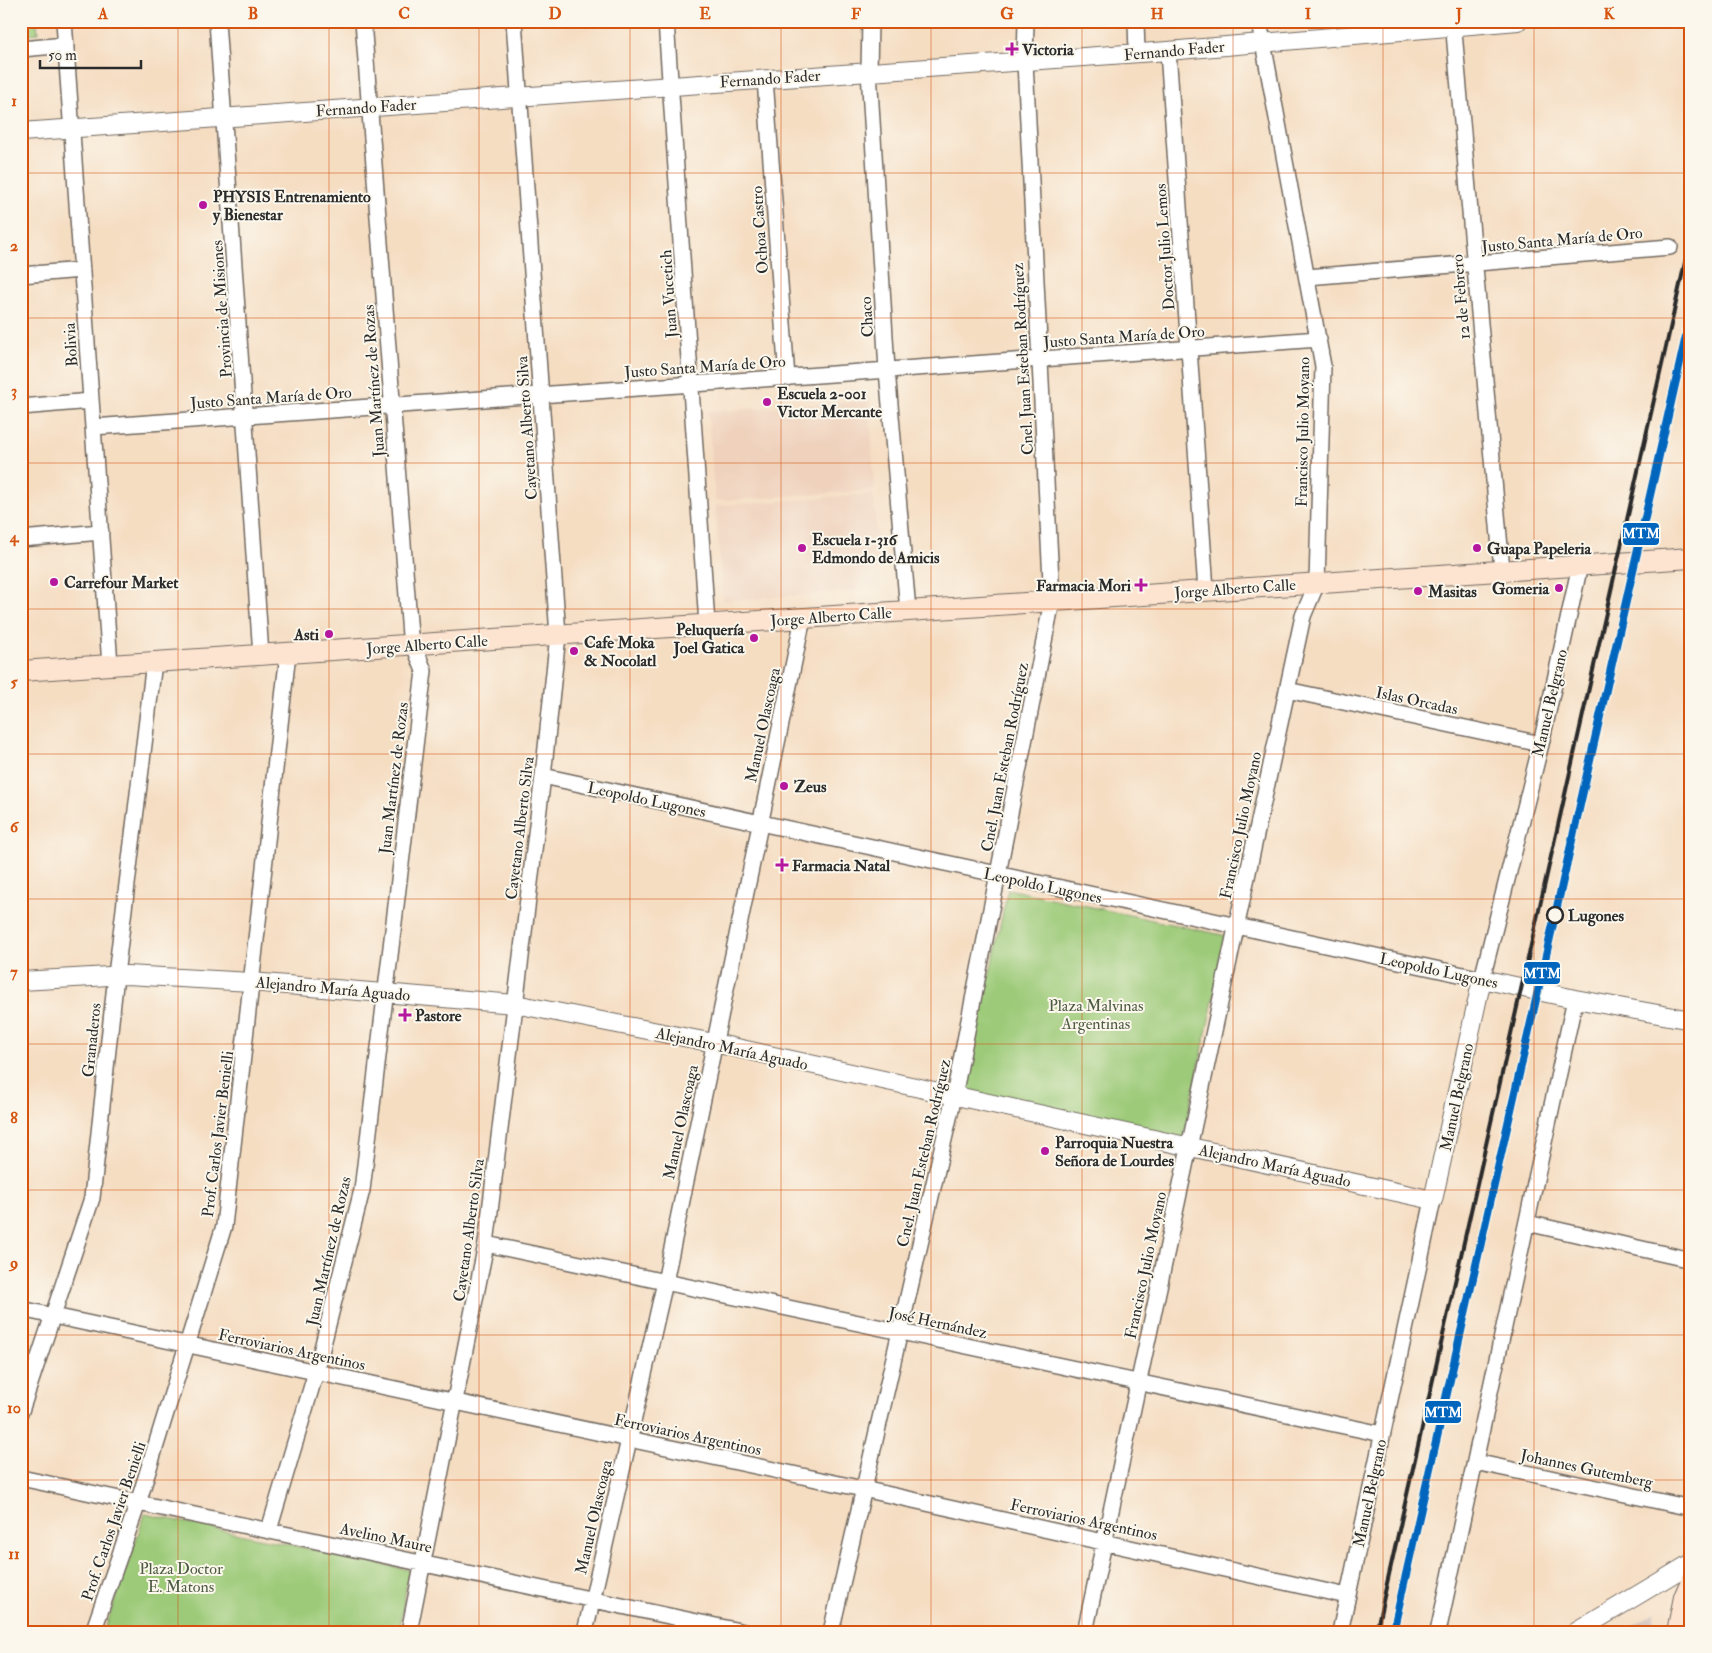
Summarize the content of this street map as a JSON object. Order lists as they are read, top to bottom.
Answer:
{
  "streets": {
    "main road": ["Jorge Alberto Calle"],
    "street": [
      "Fernando Fader",
      "Ochoa Castro",
      "Justo Santa María de Oro",
      "Doctor Julio Lemos",
      "Juan Vucetich",
      "12 de Febrero",
      "Provincia de Misiones",
      "Chaco",
      "Bolivia",
      "Cnel. Juan Esteban Rodríguez",
      "Juan Martínez de Rozas",
      "Cayetano Alberto Silva",
      "Francisco Julio Moyano",
      "Islas Orcadas",
      "Manuel Belgrano",
      "Manuel Olascoaga",
      "Leopoldo Lugones",
      "Alejandro María Aguado",
      "Granaderos",
      "Prof. Carlos Javier Benielli",
      "José Hernández",
      "Ferroviarios Argentinos",
      "Johannes Gutemberg",
      "Avelino Maure"
    ]
  },
  "crossings": [
    ["Fernando Fader", "Ochoa Castro"],
    ["Fernando Fader", "Doctor Julio Lemos"],
    ["Fernando Fader", "Juan Vucetich"],
    ["Fernando Fader", "12 de Febrero"],
    ["Fernando Fader", "Provincia de Misiones"],
    ["Fernando Fader", "Chaco"],
    ["Fernando Fader", "Bolivia"],
    ["Fernando Fader", "Cnel. Juan Esteban Rodríguez"],
    ["Fernando Fader", "Juan Martínez de Rozas"],
    ["Fernando Fader", "Cayetano Alberto Silva"],
    ["Fernando Fader", "Francisco Julio Moyano"],
    ["Ochoa Castro", "Justo Santa María de Oro"],
    ["Justo Santa María de Oro", "Doctor Julio Lemos"],
    ["Justo Santa María de Oro", "Juan Vucetich"],
    ["Justo Santa María de Oro", "12 de Febrero"],
    ["Justo Santa María de Oro", "Provincia de Misiones"],
    ["Justo Santa María de Oro", "Chaco"],
    ["Justo Santa María de Oro", "Bolivia"],
    ["Justo Santa María de Oro", "Cnel. Juan Esteban Rodríguez"],
    ["Justo Santa María de Oro", "Juan Martínez de Rozas"],
    ["Justo Santa María de Oro", "Cayetano Alberto Silva"],
    ["Justo Santa María de Oro", "Francisco Julio Moyano"],
    ["Doctor Julio Lemos", "Jorge Alberto Calle"],
    ["Juan Vucetich", "Jorge Alberto Calle"],
    ["12 de Febrero", "Jorge Alberto Calle"],
    ["Provincia de Misiones", "Jorge Alberto Calle"],
    ["Chaco", "Jorge Alberto Calle"],
    ["Bolivia", "Jorge Alberto Calle"],
    ["Cnel. Juan Esteban Rodríguez", "Jorge Alberto Calle"],
    ["Cnel. Juan Esteban Rodríguez", "Leopoldo Lugones"],
    ["Cnel. Juan Esteban Rodríguez", "Alejandro María Aguado"],
    ["Cnel. Juan Esteban Rodríguez", "José Hernández"],
    ["Cnel. Juan Esteban Rodríguez", "Ferroviarios Argentinos"],
    ["Juan Martínez de Rozas", "Jorge Alberto Calle"],
    ["Juan Martínez de Rozas", "Alejandro María Aguado"],
    ["Juan Martínez de Rozas", "Ferroviarios Argentinos"],
    ["Juan Martínez de Rozas", "Avelino Maure"],
    ["Cayetano Alberto Silva", "Jorge Alberto Calle"],
    ["Cayetano Alberto Silva", "Leopoldo Lugones"],
    ["Cayetano Alberto Silva", "Alejandro María Aguado"],
    ["Cayetano Alberto Silva", "José Hernández"],
    ["Cayetano Alberto Silva", "Ferroviarios Argentinos"],
    ["Cayetano Alberto Silva", "Avelino Maure"],
    ["Francisco Julio Moyano", "Jorge Alberto Calle"],
    ["Francisco Julio Moyano", "Islas Orcadas"],
    ["Francisco Julio Moyano", "Leopoldo Lugones"],
    ["Francisco Julio Moyano", "Alejandro María Aguado"],
    ["Francisco Julio Moyano", "José Hernández"],
    ["Francisco Julio Moyano", "Ferroviarios Argentinos"],
    ["Jorge Alberto Calle", "Manuel Belgrano"],
    ["Jorge Alberto Calle", "Manuel Olascoaga"],
    ["Jorge Alberto Calle", "Granaderos"],
    ["Jorge Alberto Calle", "Prof. Carlos Javier Benielli"],
    ["Islas Orcadas", "Manuel Belgrano"],
    ["Manuel Belgrano", "Leopoldo Lugones"],
    ["Manuel Belgrano", "Alejandro María Aguado"],
    ["Manuel Belgrano", "José Hernández"],
    ["Manuel Belgrano", "Ferroviarios Argentinos"],
    ["Manuel Olascoaga", "Leopoldo Lugones"],
    ["Manuel Olascoaga", "Alejandro María Aguado"],
    ["Manuel Olascoaga", "José Hernández"],
    ["Manuel Olascoaga", "Ferroviarios Argentinos"],
    ["Manuel Olascoaga", "Avelino Maure"],
    ["Alejandro María Aguado", "Granaderos"],
    ["Alejandro María Aguado", "Prof. Carlos Javier Benielli"],
    ["Granaderos", "Ferroviarios Argentinos"],
    ["Prof. Carlos Javier Benielli", "Ferroviarios Argentinos"],
    ["Prof. Carlos Javier Benielli", "Avelino Maure"]
  ],
  "parks": ["Plaza Malvinas Argentinas", "Plaza Doctor E. Matons"],
  "places": {
    "health": [
      "Victoria",
      "Farmacia Mori",
      "Farmacia Natal",
      "Pastore"
    ],
    "other": [
      "PHYSIS Entrenamiento y Bienestar",
      "Escuela 2-001 Victor Mercante",
      "Escuela 1-316 Edmondo de Amicis",
      "Guapa Papeleria",
      "Carrefour Market",
      "Gomeria",
      "Masitas",
      "Asti",
      "Peluquería Joel Gatica",
      "Cafe Moka & Nocolatl",
      "Zeus",
      "Lugones",
      "Parroquia Nuestra Señora de Lourdes"
    ]
  },
  "lines": ["transit line MTM"],
  "scale_bar": "50 m",
  "grid": {
    "columns": [
      "A",
      "B",
      "C",
      "D",
      "E",
      "F",
      "G",
      "H",
      "I",
      "J",
      "K"
    ],
    "rows": [
      "1",
      "2",
      "3",
      "4",
      "5",
      "6",
      "7",
      "8",
      "9",
      "10",
      "11"
    ]
  }
}
